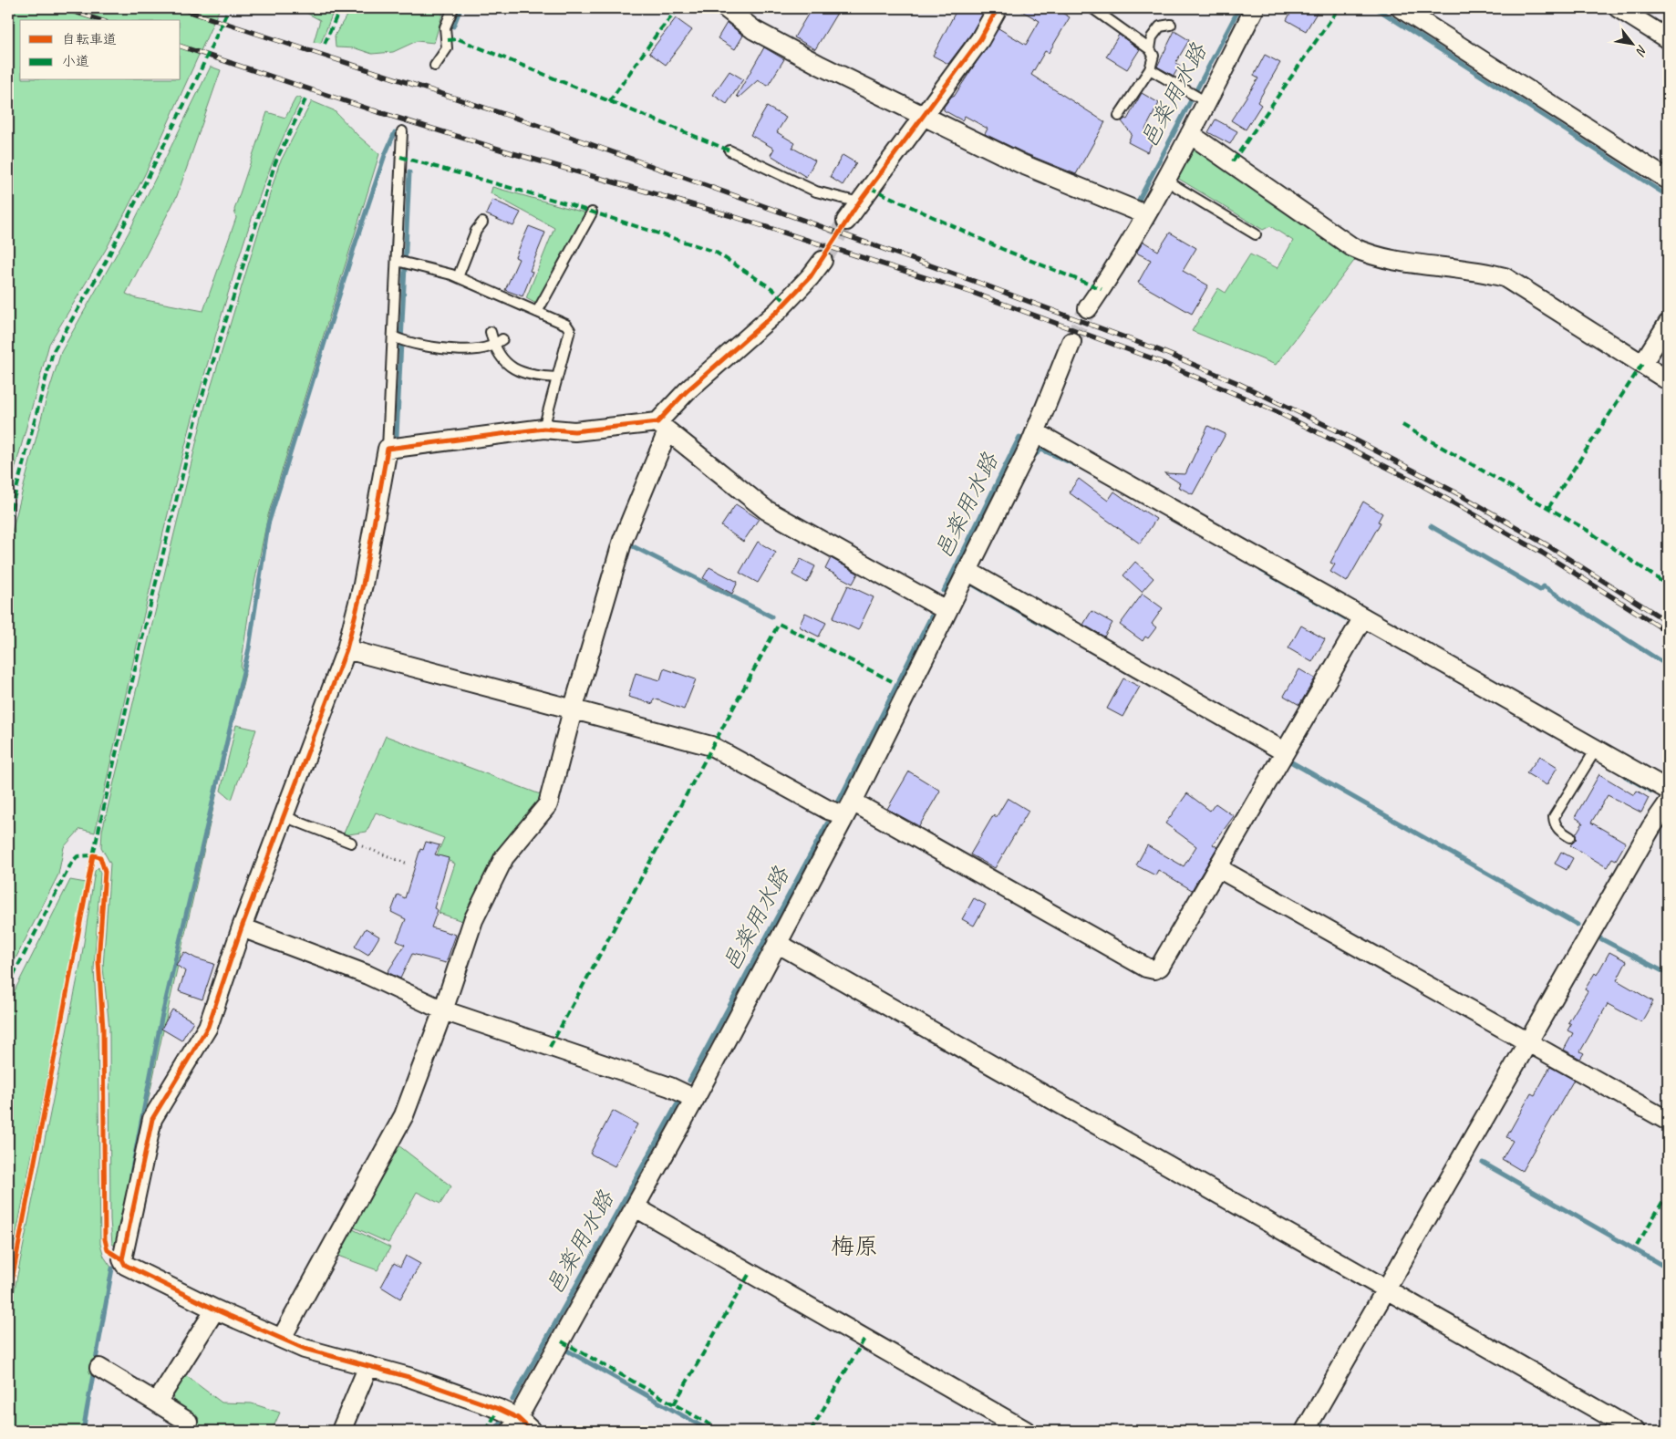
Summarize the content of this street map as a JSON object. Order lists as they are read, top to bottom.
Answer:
{
  "districts": ["梅原"],
  "water": ["邑楽用水路"],
  "legend": ["自転車道", "小道"],
  "north": "bottom right"
}
